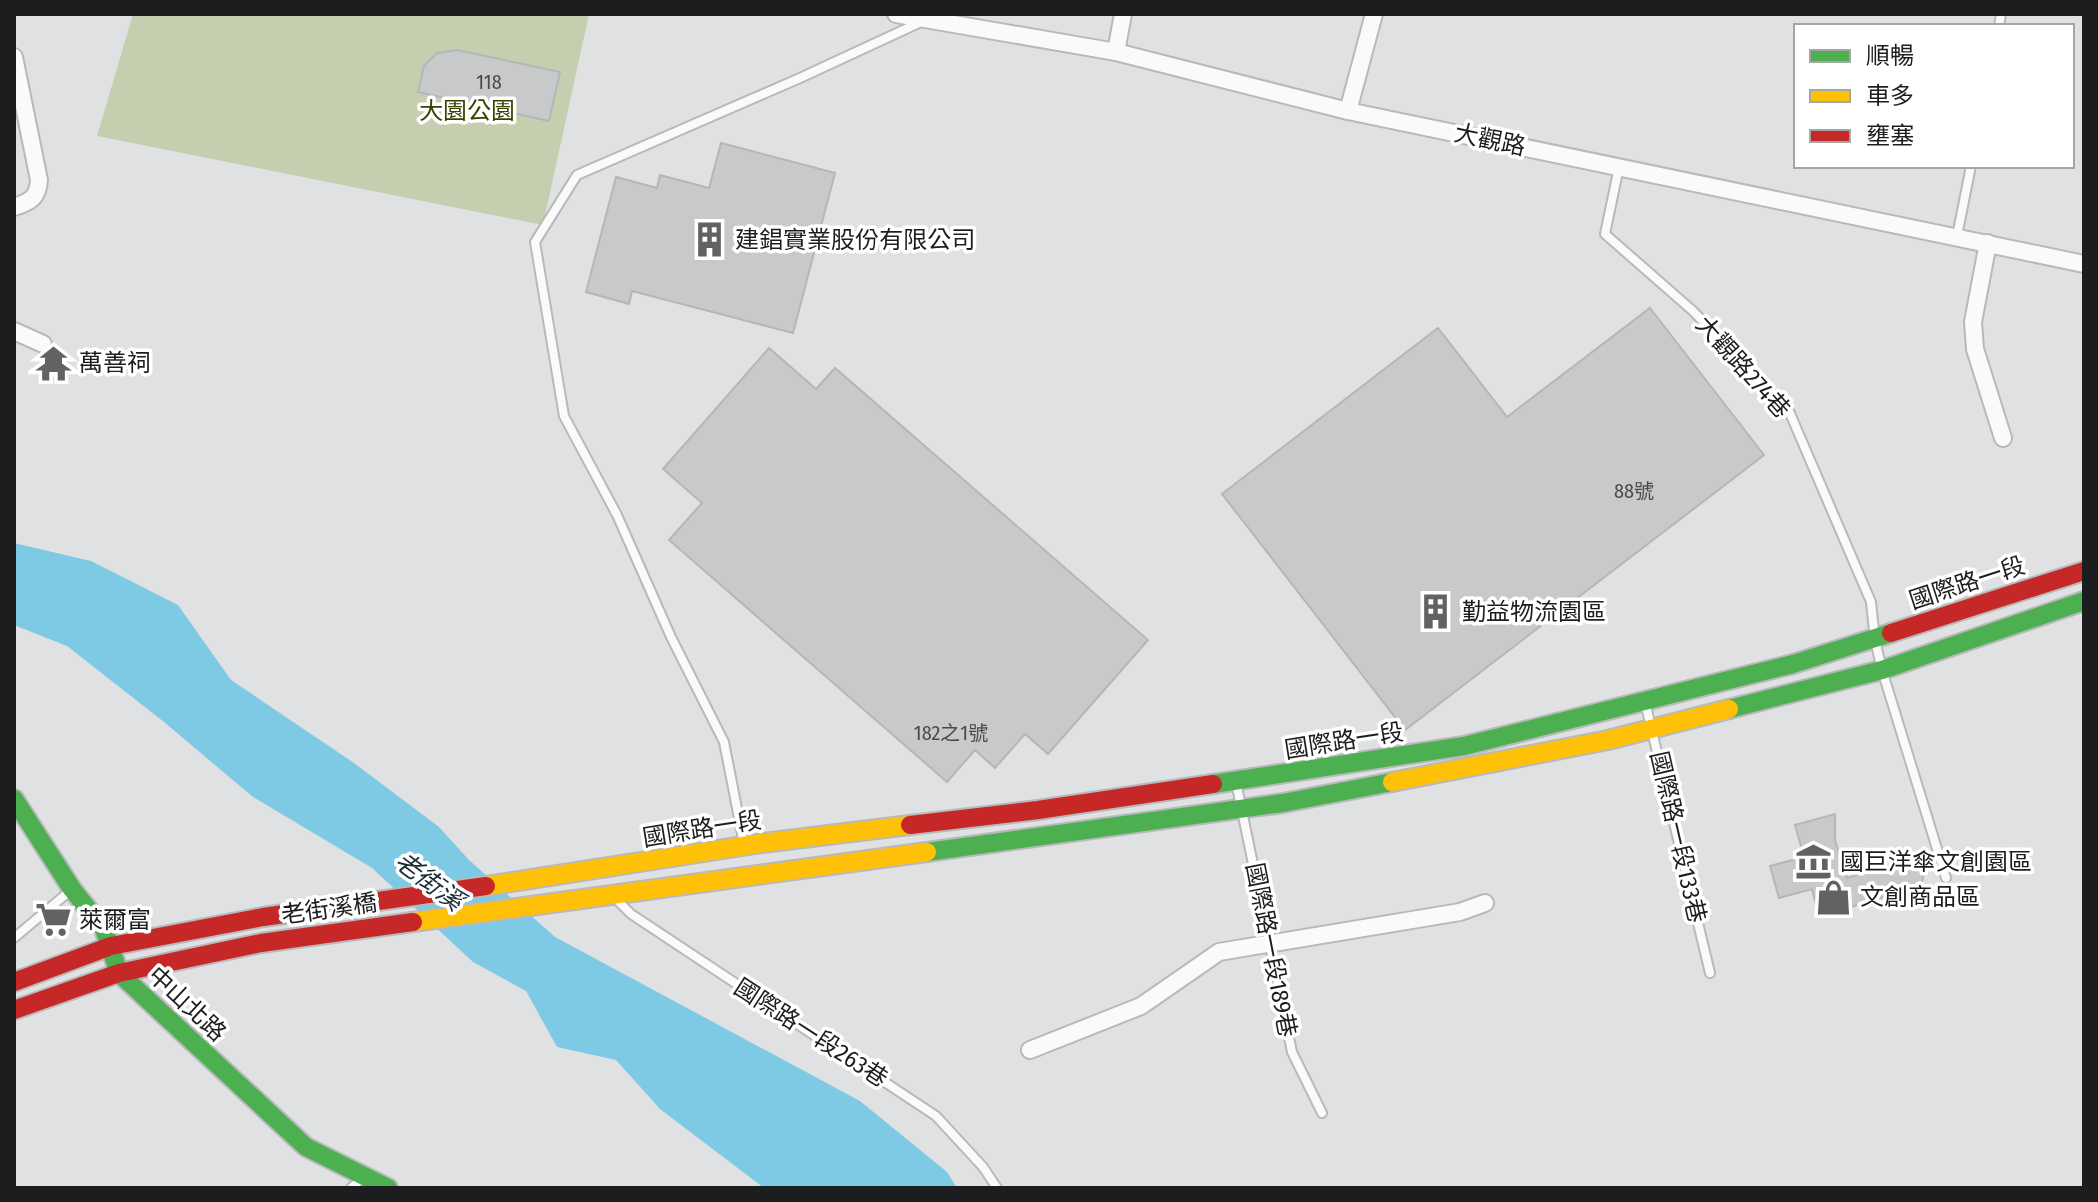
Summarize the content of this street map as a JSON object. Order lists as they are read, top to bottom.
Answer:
{
  "streets": {
    "main road": ["國際路一段", "老街溪橋", "中山北路"],
    "street": ["大觀路"],
    "lane": [
      "大觀路274巷",
      "國際路一段133巷",
      "國際路一段189巷",
      "國際路一段263巷"
    ]
  },
  "crossings": [
    ["大觀路", "大觀路274巷"],
    ["大觀路274巷", "國際路一段"],
    ["國際路一段", "國際路一段133巷"],
    ["國際路一段", "老街溪橋"],
    ["國際路一段", "國際路一段189巷"],
    ["國際路一段", "國際路一段263巷"],
    ["老街溪橋", "中山北路"],
    ["老街溪橋", "國際路一段263巷"]
  ],
  "water": ["老街溪"],
  "parks": ["大園公園"],
  "places": {
    "building": ["建錩實業股份有限公司", "勤益物流園區"],
    "temple": ["萬善祠"],
    "museum": ["國巨洋傘文創園區"],
    "shop": ["文創商品區"],
    "supermarket": ["萊爾富"]
  },
  "house_numbers": ["118", "88號", "182之1號"],
  "legend": ["順暢", "車多", "壅塞"]
}
